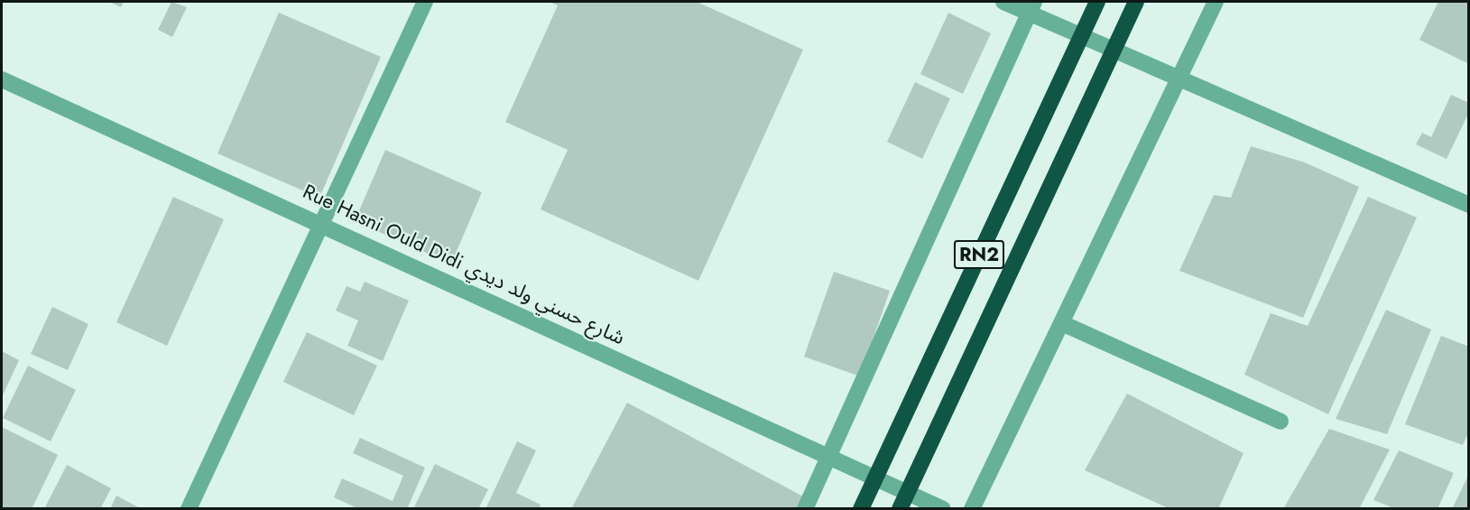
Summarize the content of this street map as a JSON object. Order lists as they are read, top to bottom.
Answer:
{
  "streets": {
    "highway": ["RN2"],
    "street": ["Rue Hasni Ould Didi شارع حسني ولد ديدي"]
  },
  "crossings": [
    ["RN2", "Rue Hasni Ould Didi شارع حسني ولد ديدي"]
  ]
}
